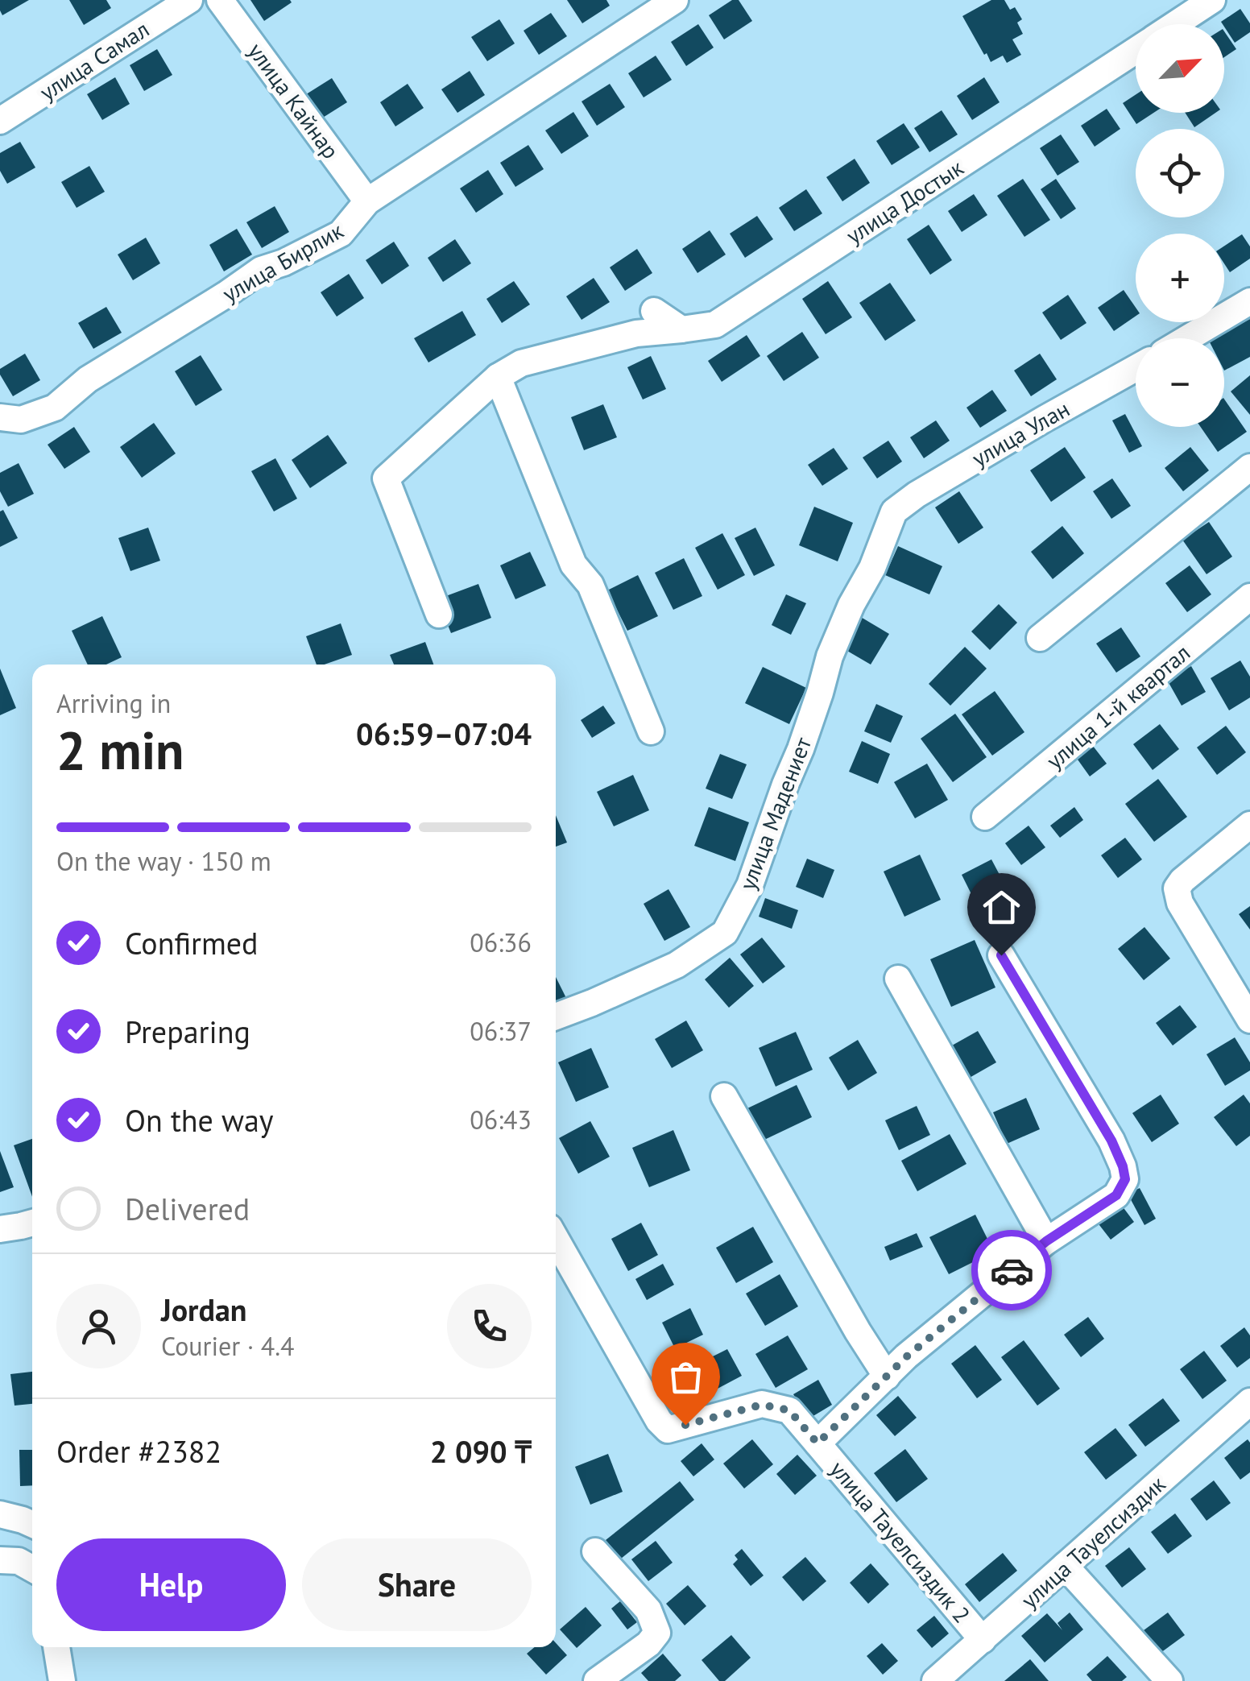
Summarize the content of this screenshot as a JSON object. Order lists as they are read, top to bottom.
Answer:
{
  "streets": {
    "street": [
      "улица Самал",
      "улица Кайнар",
      "улица Достык",
      "улица Бирлик",
      "улица Улан",
      "улица 1-й квартал",
      "улица Мадениет",
      "улица Тауелсиздик 2",
      "улица Тауелсиздик"
    ]
  },
  "crossings": [
    ["улица Кайнар", "улица Бирлик"],
    ["улица Улан", "улица Мадениет"],
    ["улица Тауелсиздик 2", "улица Тауелсиздик"]
  ],
  "north": "top right",
  "page": {
    "map_buttons": ["+", "−"],
    "heading": ["2 min", "Arriving in", "06:59–07:04"],
    "panel": [
      "Jordan",
      "Courier · 4.4",
      "Order #2382",
      "2 090 ₸"
    ],
    "bar": "On the way · 150 m",
    "list": [
      ["Confirmed", "06:36"],
      ["Preparing", "06:37"],
      ["On the way", "06:43"],
      "Delivered"
    ],
    "buttons": ["Help", "Share"]
  }
}
